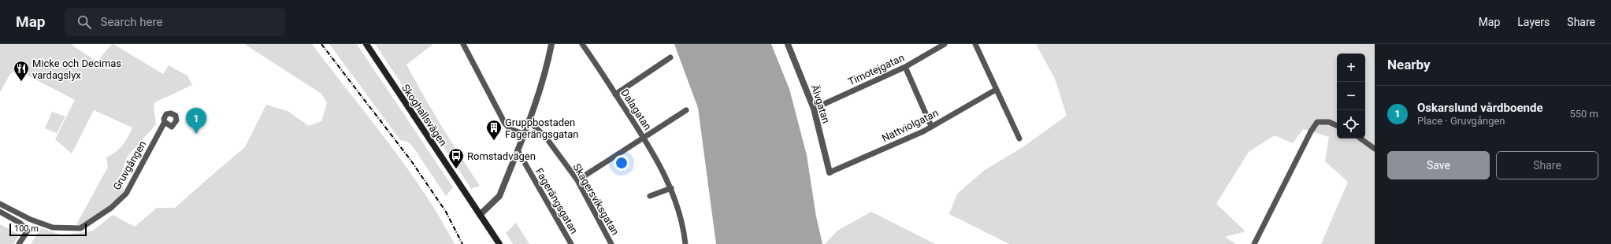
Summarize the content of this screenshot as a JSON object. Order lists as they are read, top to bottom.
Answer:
{
  "streets": {
    "main road": ["Skoghallsvägen"],
    "street": [
      "Timotejgatan",
      "Älvgatan",
      "Dalagatan",
      "Nattviolgatan",
      "Gruvgången",
      "Skagersviksgatan",
      "Fagerängsgatan"
    ]
  },
  "crossings": [
    ["Timotejgatan", "Älvgatan"],
    ["Älvgatan", "Nattviolgatan"]
  ],
  "places": {
    "restaurant": ["Micke och Decimas vardagslyx"],
    "building": ["Gruppbostaden Fagerängsgatan"],
    "bus stop": ["Romstadvägen"]
  },
  "scale_bar": "100 m",
  "page": {
    "header": "Map",
    "search": "Search here",
    "nav": ["Map", "Layers", "Share"],
    "heading": "Nearby",
    "map_buttons": ["+", "−"],
    "list": [
      {
        "mark": "1",
        "name": "Oskarslund vårdboende",
        "note": "Place · Gruvgången",
        "value": "550 m"
      }
    ],
    "pins": "1",
    "buttons": ["Save", "Share"],
    "scale": "100 m"
  }
}
